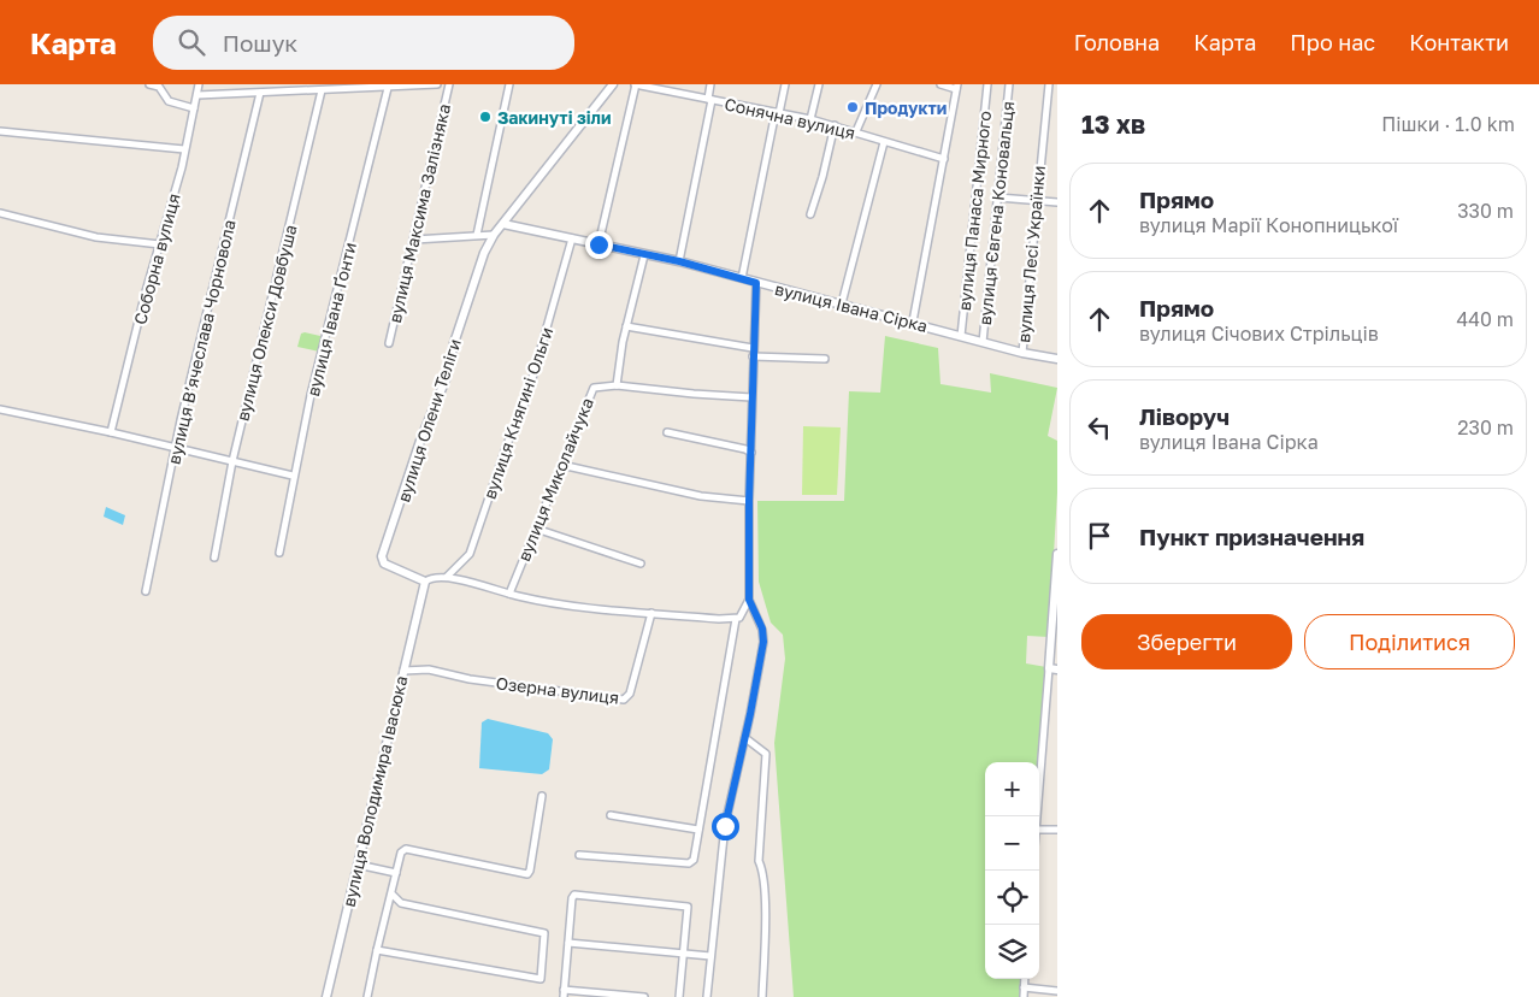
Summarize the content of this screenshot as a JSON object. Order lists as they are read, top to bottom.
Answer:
{
  "streets": {
    "street": [
      "Сонячна вулиця",
      "вулиця Панаса Мирного",
      "вулиця Максима Залізняка",
      "вулиця Євгена Коновальця",
      "вулиця Лесі Українки",
      "Соборна вулиця",
      "вулиця Івана Сірка",
      "вулиця Івана Ґонти",
      "вулиця Олекси Довбуша",
      "вулиця Вʼячеслава Чорновола",
      "вулиця Княгині Ольги",
      "вулиця Олени Теліги",
      "вулиця Миколайчука",
      "Озерна вулиця",
      "вулиця Володимира Івасюка"
    ]
  },
  "crossings": [
    ["вулиця Панаса Мирного", "вулиця Івана Сірка"],
    ["вулиця Євгена Коновальця", "вулиця Івана Сірка"],
    ["вулиця Лесі Українки", "вулиця Івана Сірка"],
    ["вулиця Івана Сірка", "вулиця Княгині Ольги"],
    ["вулиця Івана Сірка", "вулиця Олени Теліги"],
    ["вулиця Олени Теліги", "вулиця Володимира Івасюка"],
    ["Озерна вулиця", "вулиця Володимира Івасюка"]
  ],
  "places": ["Продукти", "Закинуті зіли"],
  "page": {
    "header": "Карта",
    "search": "Пошук",
    "nav": [
      "Головна",
      "Карта",
      "Про нас",
      "Контакти"
    ],
    "heading": ["13 хв", "Пішки · 1.0 km"],
    "list": [
      ["Прямо", "вулиця Марії Конопницької", "330 m"],
      ["Прямо", "вулиця Січових Стрільців", "440 m"],
      ["Ліворуч", "вулиця Івана Сірка", "230 m"],
      "Пункт призначення"
    ],
    "buttons": ["Зберегти", "Поділитися"],
    "map_buttons": ["+", "−"]
  }
}
